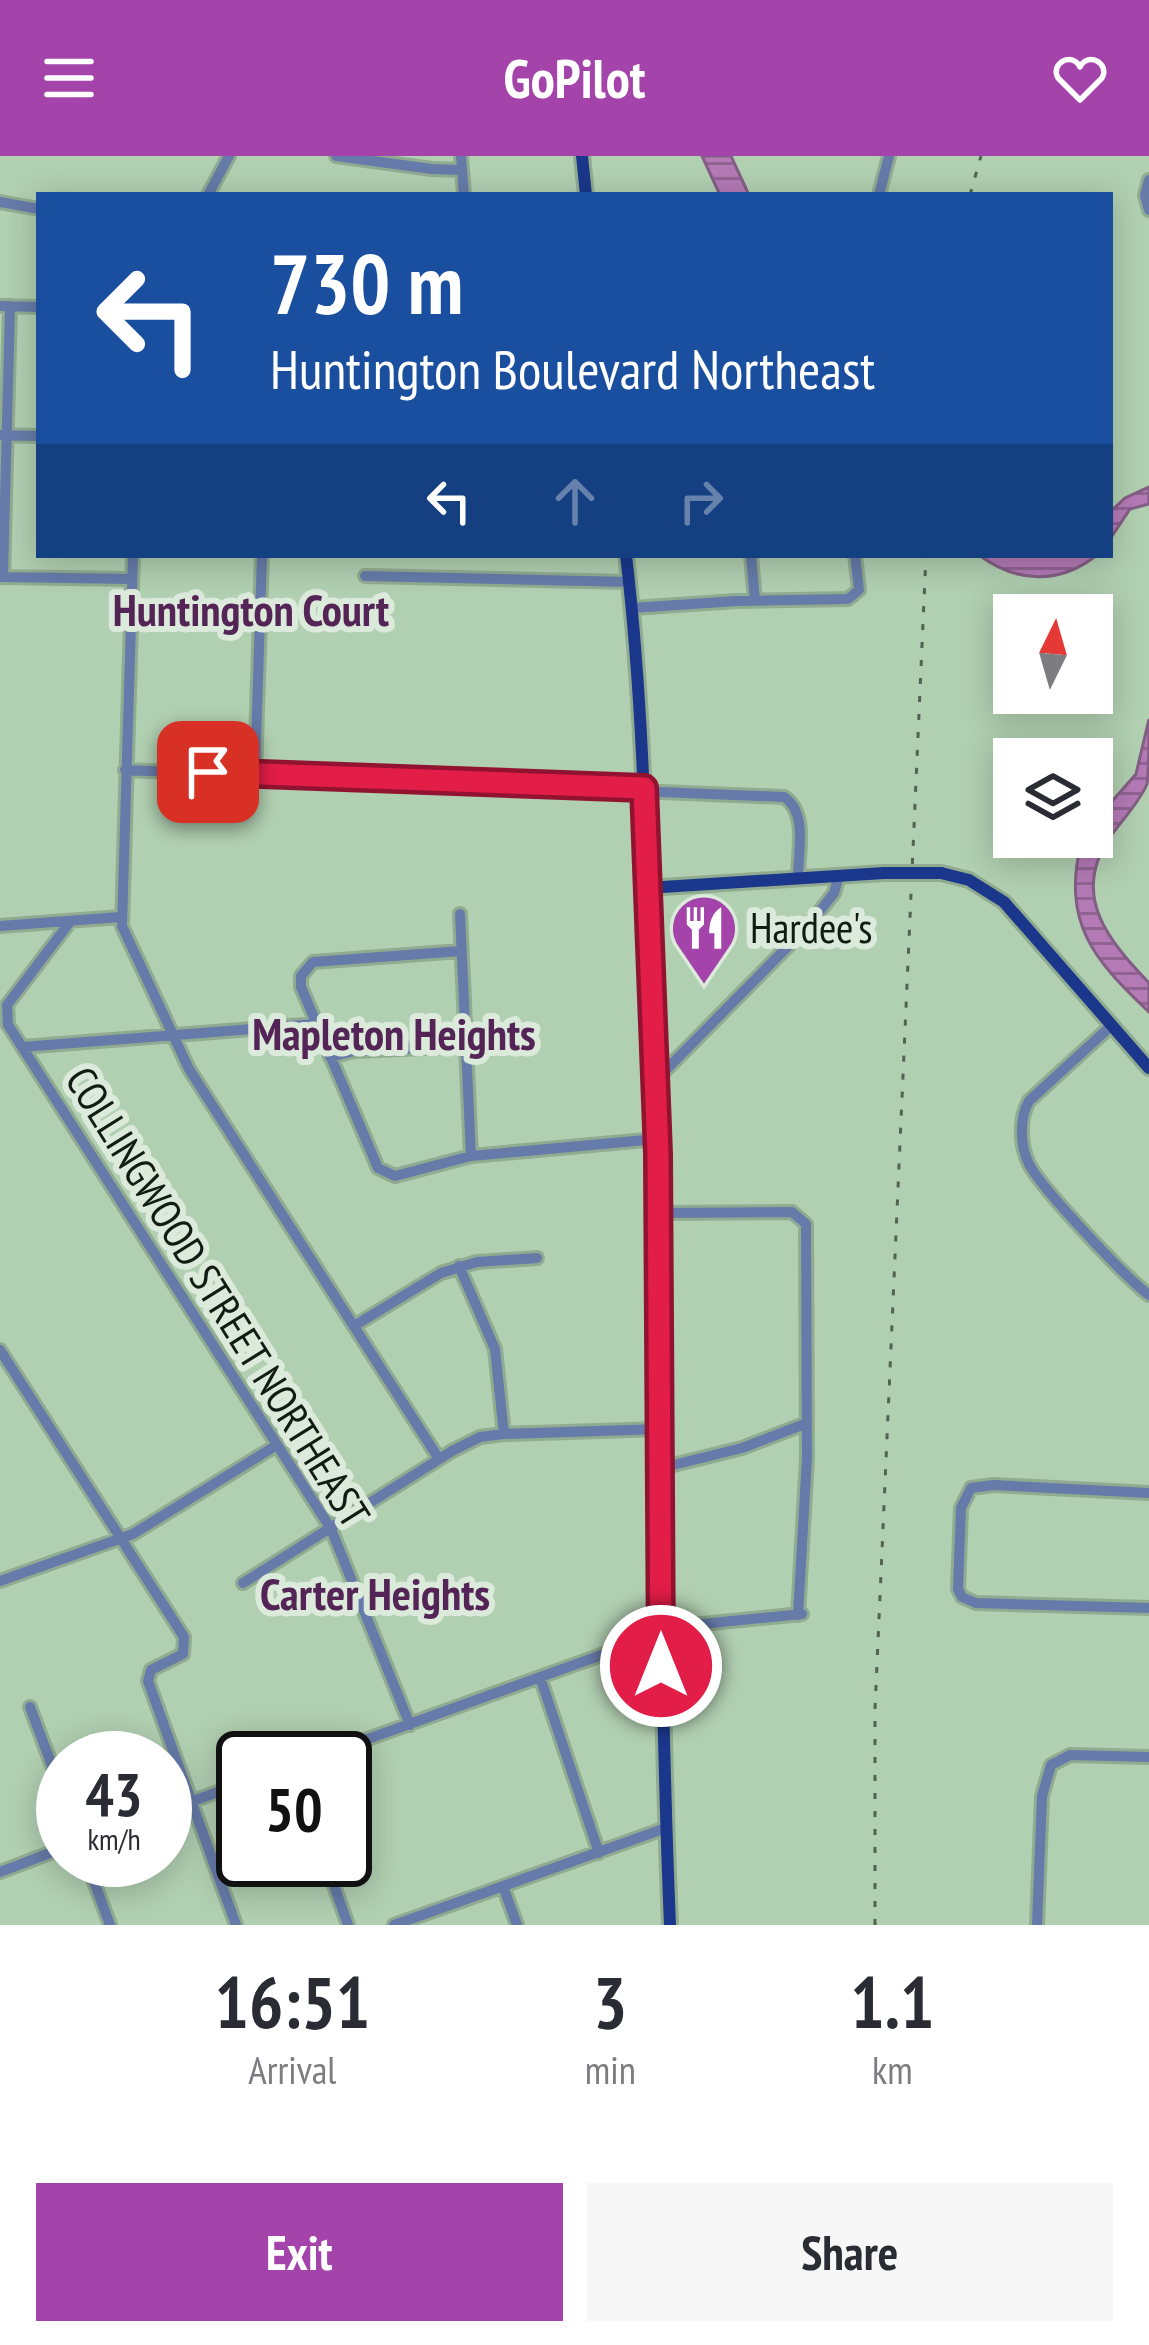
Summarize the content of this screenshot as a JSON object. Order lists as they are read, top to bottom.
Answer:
{
  "streets": {
    "street": ["COLLINGWOOD STREET NORTHEAST"]
  },
  "districts": ["Huntington Court", "Mapleton Heights", "Carter Heights"],
  "places": {
    "restaurant": ["Hardee's"]
  },
  "north": "top",
  "page": {
    "header": "GoPilot",
    "turn": ["730 m", "Huntington Boulevard Northeast"],
    "speed": "43 km/h",
    "limit": "50",
    "eta": [
      "16:51",
      "Arrival",
      "3",
      "min",
      "1.1",
      "km"
    ],
    "buttons": ["Exit", "Share"]
  }
}
